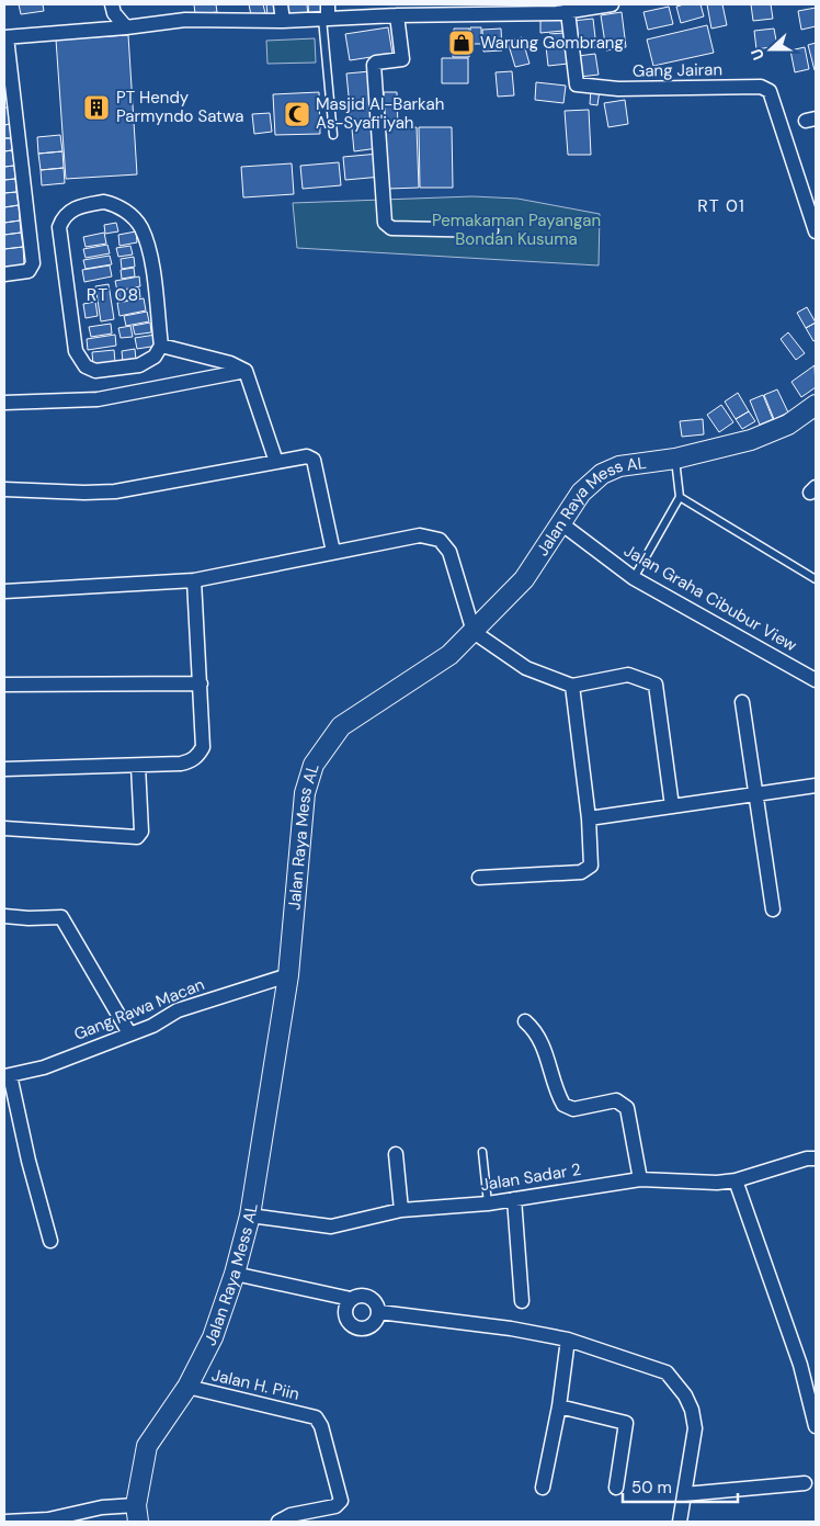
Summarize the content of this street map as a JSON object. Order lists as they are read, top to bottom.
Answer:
{
  "streets": {
    "street": [
      "Gang Jairan",
      "Jalan Raya Mess AL",
      "Jalan Graha Cibubur View",
      "Gang Rawa Macan",
      "Jalan Sadar 2",
      "Jalan H. Piin"
    ]
  },
  "crossings": [
    ["Jalan Raya Mess AL", "Jalan Graha Cibubur View"],
    ["Jalan Raya Mess AL", "Gang Rawa Macan"],
    ["Jalan Raya Mess AL", "Jalan Sadar 2"],
    ["Jalan Raya Mess AL", "Jalan H. Piin"]
  ],
  "districts": ["RT 01", "RT 08"],
  "parks": ["Pemakaman Payangan Bondan Kusuma"],
  "places": {
    "shop": ["Warung Gombrang"],
    "building": ["PT Hendy Parmyndo Satwa"],
    "mosque": ["Masjid Al-Barkah As-Syafi'iyah"]
  },
  "scale_bar": "50 m",
  "north": "left"
}
